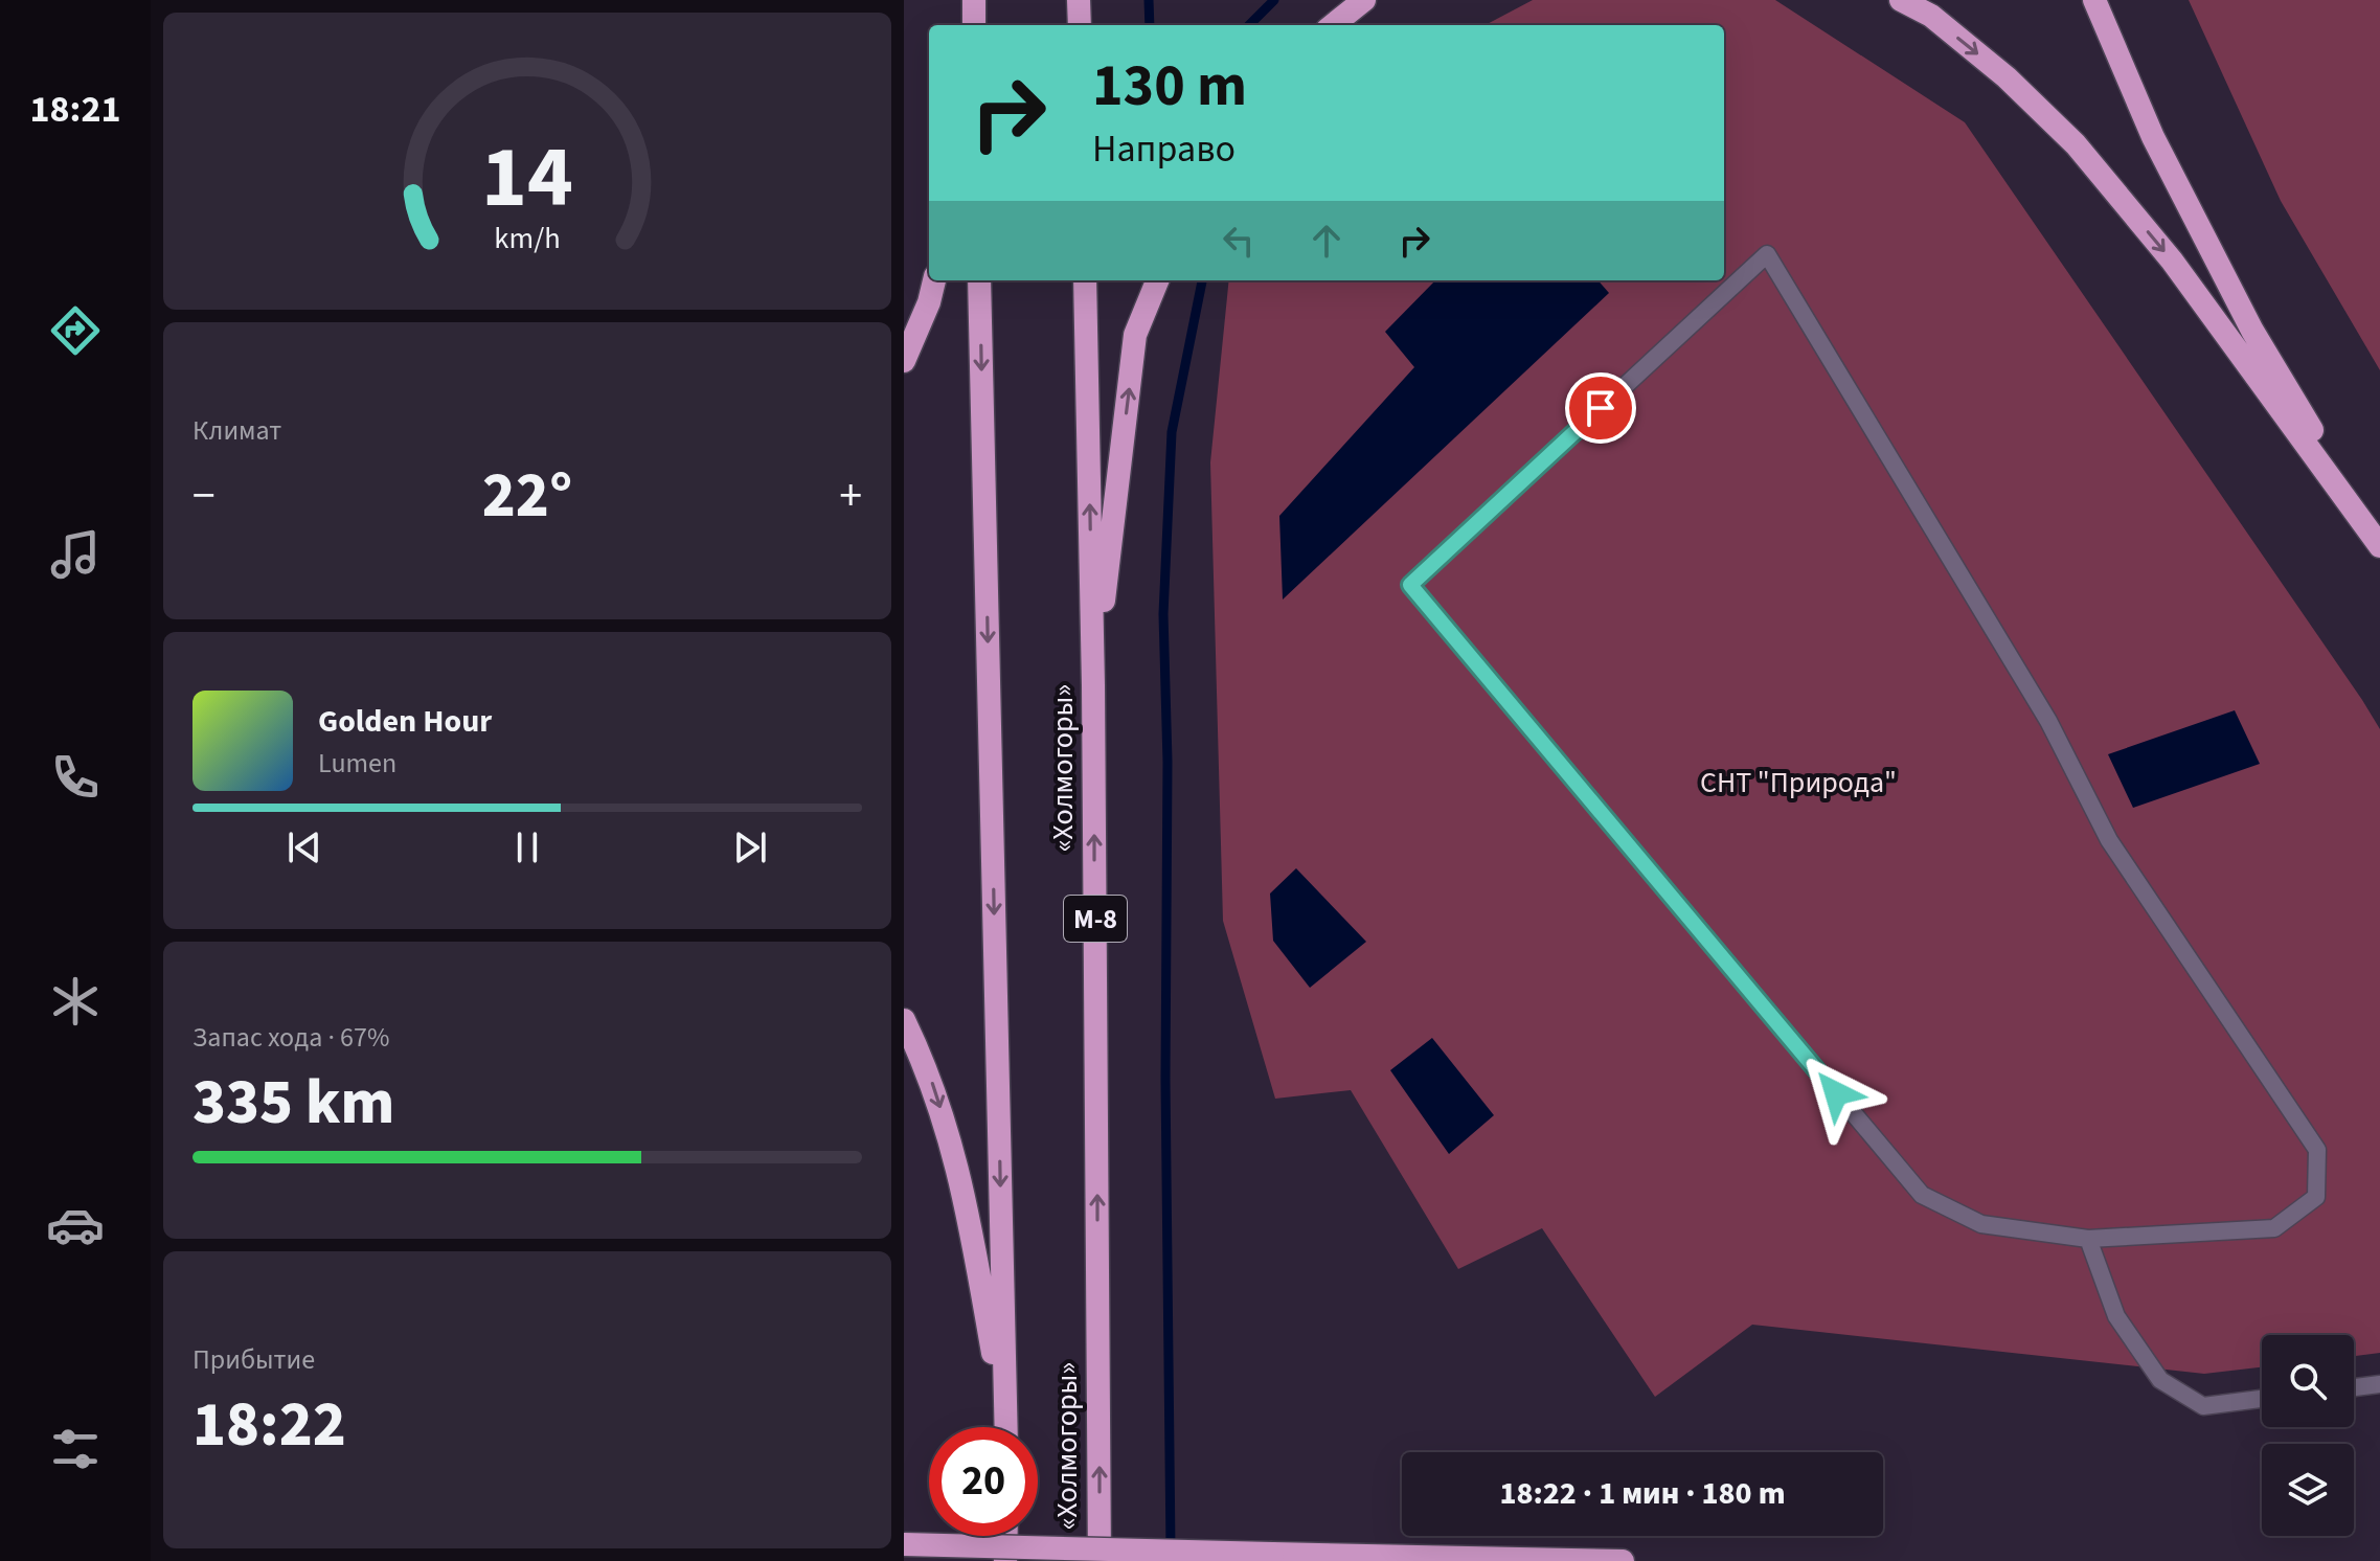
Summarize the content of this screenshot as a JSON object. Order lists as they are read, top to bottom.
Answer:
{
  "streets": {
    "highway": ["«Холмогоры»", "М-8"]
  },
  "parks": ["СНТ \"Природа\""],
  "page": {
    "tabs": "18:21",
    "turn": ["130 m", "Направо"],
    "tile": [
      "Климат",
      ["Запас хода · 67%", "335 km"],
      ["Прибытие", "18:22"]
    ],
    "heat": ["−", "22°", "+"],
    "song": ["Golden Hour", "Lumen"],
    "limit": "20",
    "trip": "18:22 · 1 мин · 180 m",
    "gauge": ["14", "km/h"]
  }
}
